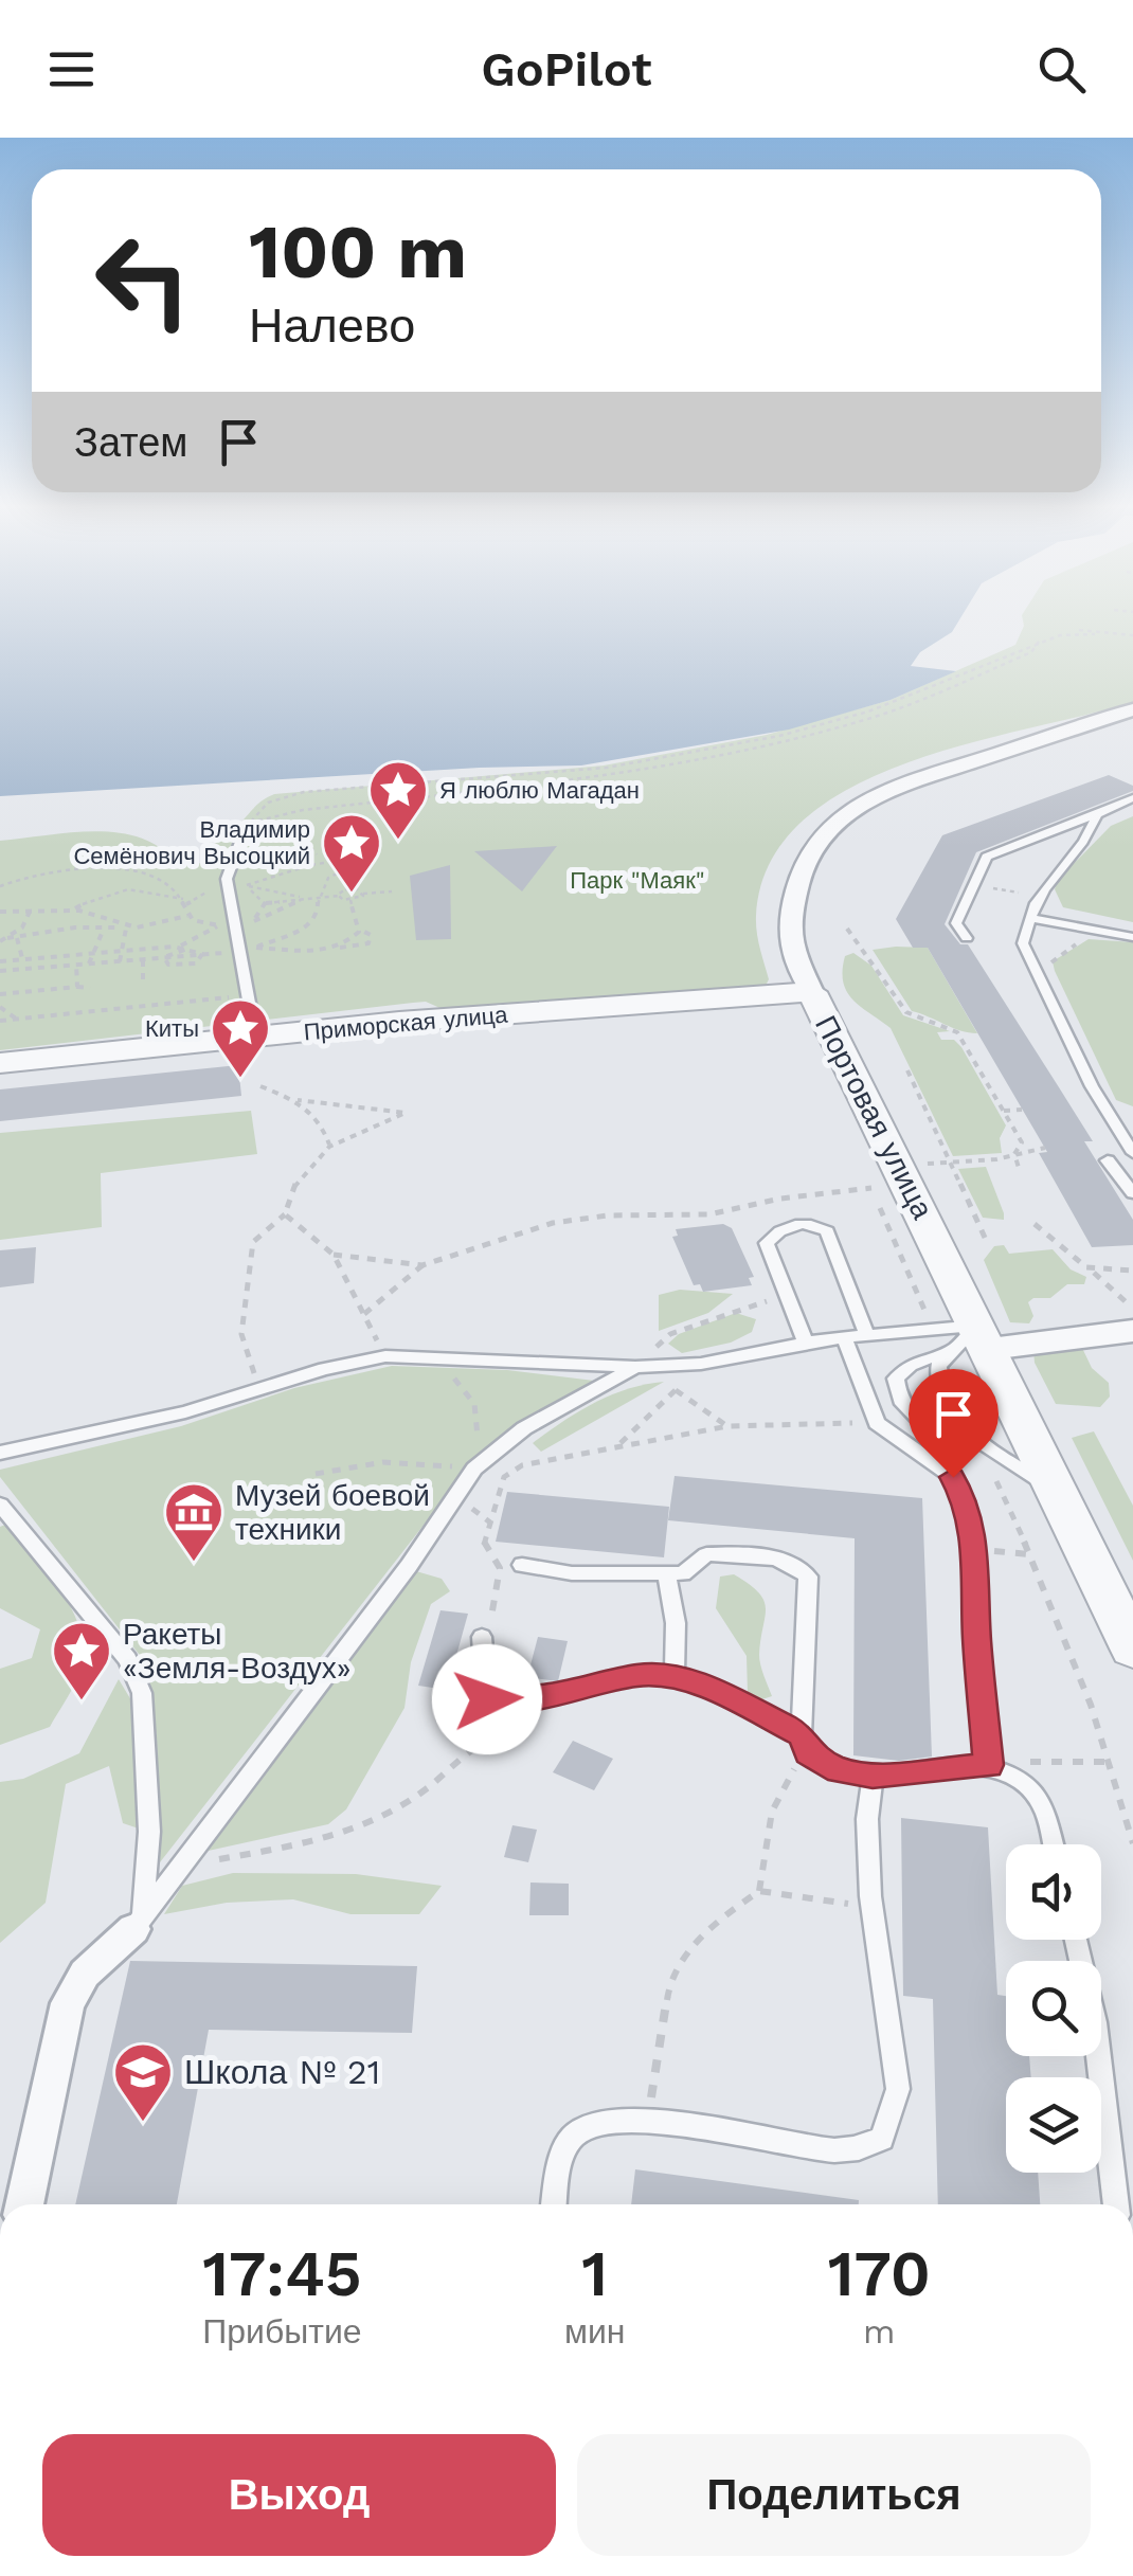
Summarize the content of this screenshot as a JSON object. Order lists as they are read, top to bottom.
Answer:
{
  "streets": {
    "street": ["Приморская улица", "Портовая улица"]
  },
  "crossings": [
    ["Приморская улица", "Портовая улица"]
  ],
  "parks": ["Парк \"Маяк\""],
  "places": {
    "place": [
      "Я люблю Магадан",
      "Владимир Семёнович Высоцкий",
      "Киты",
      "Ракеты «Земля-Воздух»"
    ],
    "museum": ["Музей боевой техники"],
    "school or university": ["Школа № 21"]
  },
  "page": {
    "header": "GoPilot",
    "turn": ["100 m", "Налево"],
    "then": "Затем",
    "eta": [
      "17:45",
      "Прибытие",
      "1",
      "мин",
      "170",
      "m"
    ],
    "buttons": ["Выход", "Поделиться"]
  }
}
